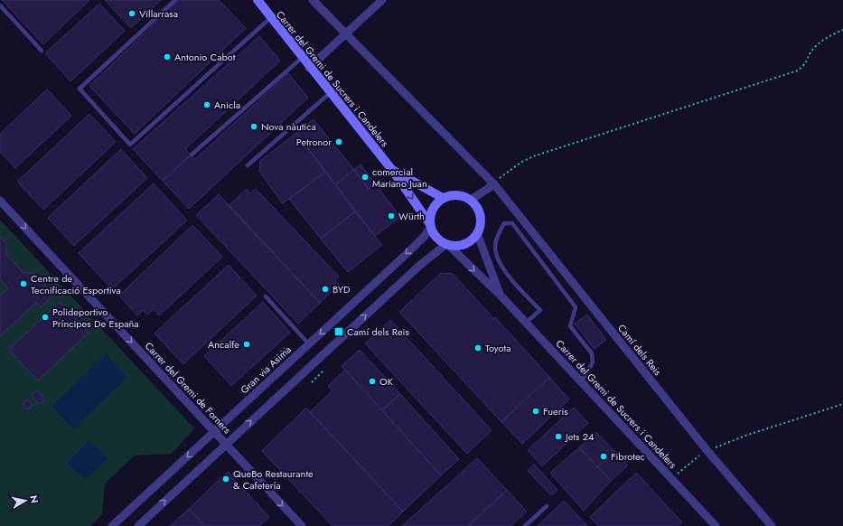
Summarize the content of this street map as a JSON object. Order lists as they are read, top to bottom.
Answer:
{
  "streets": {
    "street": [
      "Carrer del Gremi de Sucrers i Candelers",
      "Camí dels Reis",
      "Gran via Asima",
      "Carrer del Gremi de Forners"
    ]
  },
  "crossings": [
    ["Carrer del Gremi de Sucrers i Candelers", "Gran via Asima"],
    ["Gran via Asima", "Carrer del Gremi de Forners"]
  ],
  "one_way": ["Carrer del Gremi de Forners"],
  "places": {
    "other": [
      "Villarrasa",
      "Antonio Cabot",
      "Anicla",
      "Nova nàutica",
      "Petronor",
      "comercial Mariano Juan",
      "Würth",
      "Centre de Tecnificació Esportiva",
      "BYD",
      "Polideportivo Príncipes De España",
      "Ancalfe",
      "Toyota",
      "OK",
      "Fueris",
      "Jets 24",
      "Fibrotec",
      "QueBo Restaurante & Cafetería"
    ],
    "transit": ["Camí dels Reis"]
  },
  "north": "right"
}
